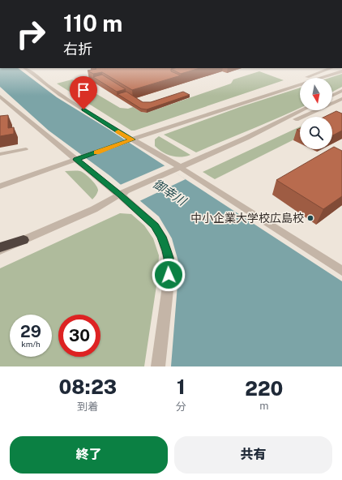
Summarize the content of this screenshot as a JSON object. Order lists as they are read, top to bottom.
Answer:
{
  "water": ["御幸川"],
  "places": ["中小企業大学校広島校"],
  "north": "bottom",
  "page": {
    "turn": ["110 m", "右折"],
    "speed": "29 km/h",
    "limit": "30",
    "eta": [
      "08:23",
      "到着",
      "1",
      "分",
      "220",
      "m"
    ],
    "buttons": ["終了", "共有"]
  }
}
